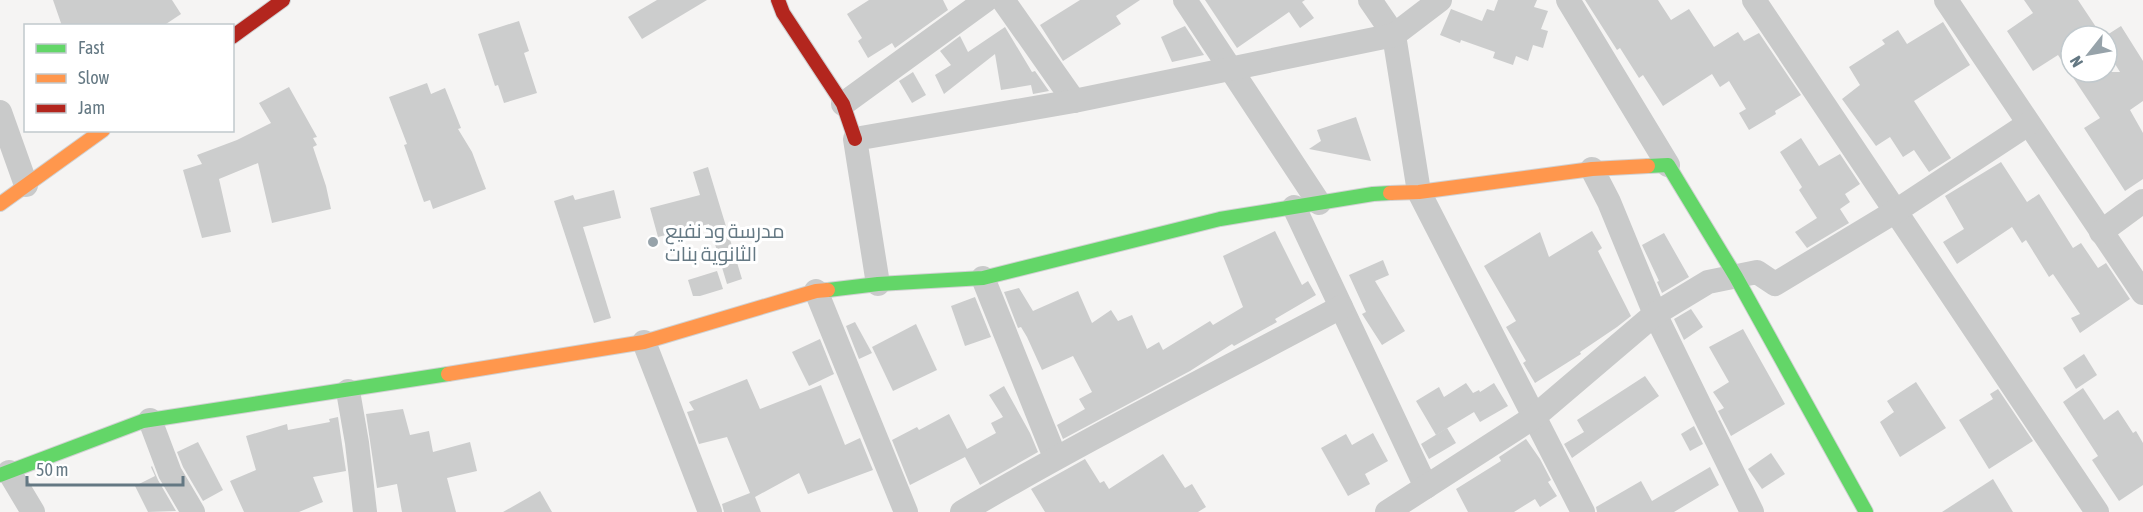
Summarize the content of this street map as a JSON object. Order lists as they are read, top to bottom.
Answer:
{
  "places": ["مدرسة ود نفيع الثانوية بنات"],
  "legend": ["Fast", "Slow", "Jam"],
  "scale_bar": "50 m",
  "north": "bottom left"
}
